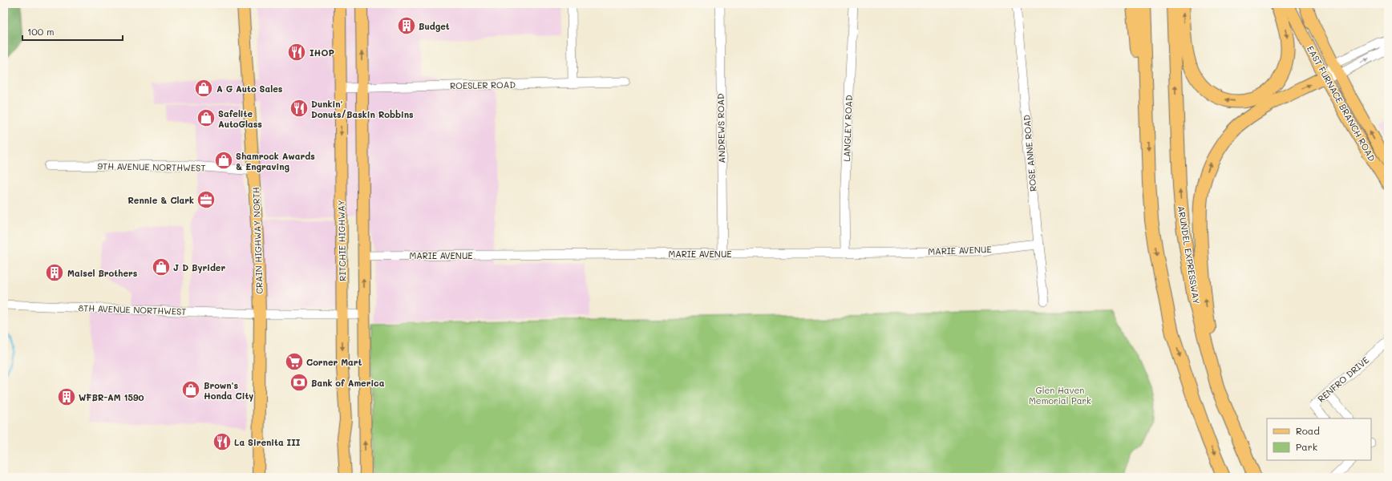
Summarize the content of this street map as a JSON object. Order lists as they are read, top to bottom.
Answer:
{
  "streets": {
    "highway": ["ARUNDEL EXPRESSWAY"],
    "main road": ["EAST FURNACE BRANCH ROAD", "CRAIN HIGHWAY NORTH", "RITCHIE HIGHWAY"],
    "street": [
      "ROESLER ROAD",
      "ANDREWS ROAD",
      "LANGLEY ROAD",
      "ROSE ANNE ROAD",
      "9TH AVENUE NORTHWEST",
      "MARIE AVENUE",
      "8TH AVENUE NORTHWEST",
      "RENFRO DRIVE"
    ]
  },
  "crossings": [
    ["ROESLER ROAD", "RITCHIE HIGHWAY"],
    ["ANDREWS ROAD", "MARIE AVENUE"],
    ["LANGLEY ROAD", "MARIE AVENUE"],
    ["ROSE ANNE ROAD", "MARIE AVENUE"],
    ["9TH AVENUE NORTHWEST", "CRAIN HIGHWAY NORTH"],
    ["CRAIN HIGHWAY NORTH", "8TH AVENUE NORTHWEST"],
    ["RITCHIE HIGHWAY", "8TH AVENUE NORTHWEST"]
  ],
  "parks": ["Glen Haven Memorial Park"],
  "places": {
    "building": ["Budget", "Maisel Brothers", "WFBR-AM 1590"],
    "restaurant": ["IHOP", "Dunkin' Donuts/Baskin Robbins", "La Sirenita III"],
    "shop": [
      "A G Auto Sales",
      "Safelite AutoGlass",
      "Shamrock Awards & Engraving",
      "J D Byrider",
      "Brown's Honda City"
    ],
    "office": ["Rennie & Clark"],
    "supermarket": ["Corner Mart"],
    "bank": ["Bank of America"]
  },
  "legend": ["Road", "Park"],
  "scale_bar": "100 m"
}
